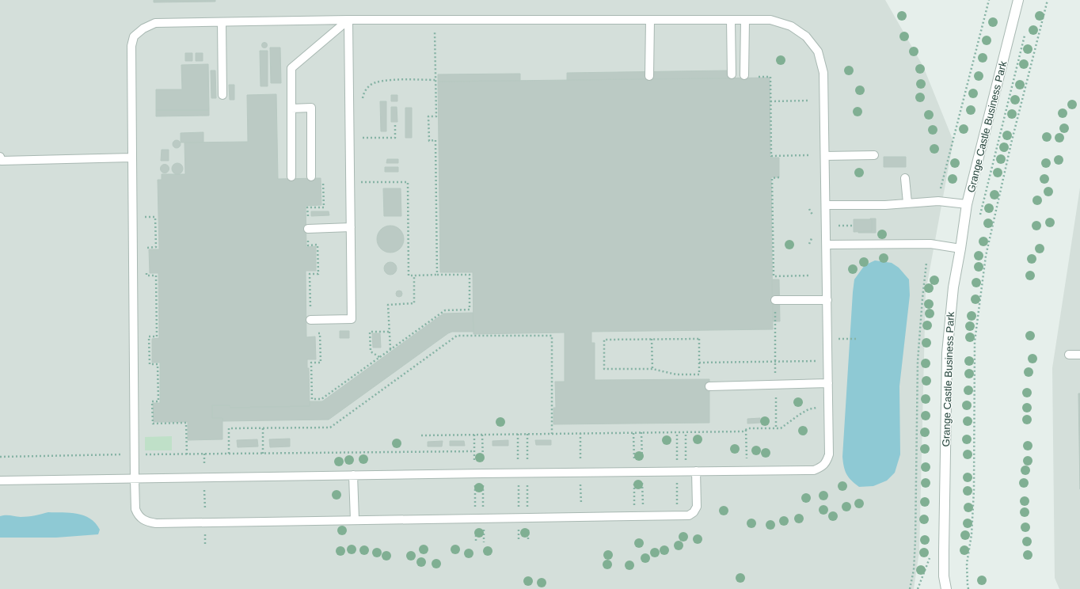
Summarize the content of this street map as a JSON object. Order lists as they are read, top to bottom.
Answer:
{
  "streets": {
    "street": ["Grange Castle Business Park"]
  }
}
